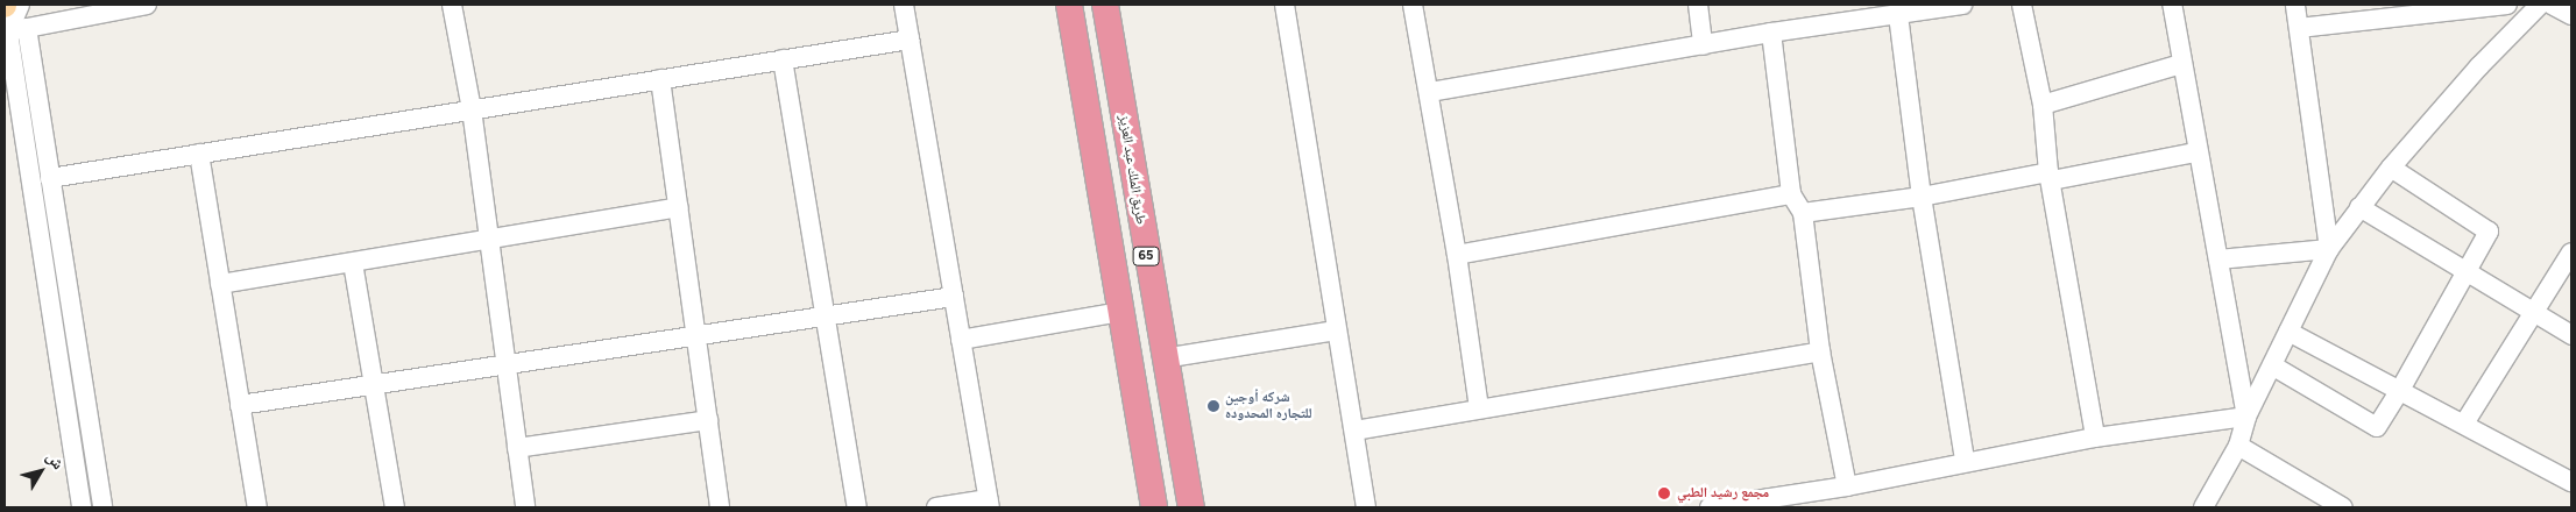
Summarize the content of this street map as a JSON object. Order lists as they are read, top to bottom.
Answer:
{
  "streets": {
    "highway": ["طريق الملك عبد العزيز", "65"]
  },
  "places": ["شركه أوجين للتجاره المحدوده", "مجمع رشيد الطبي"],
  "north": "top right"
}
